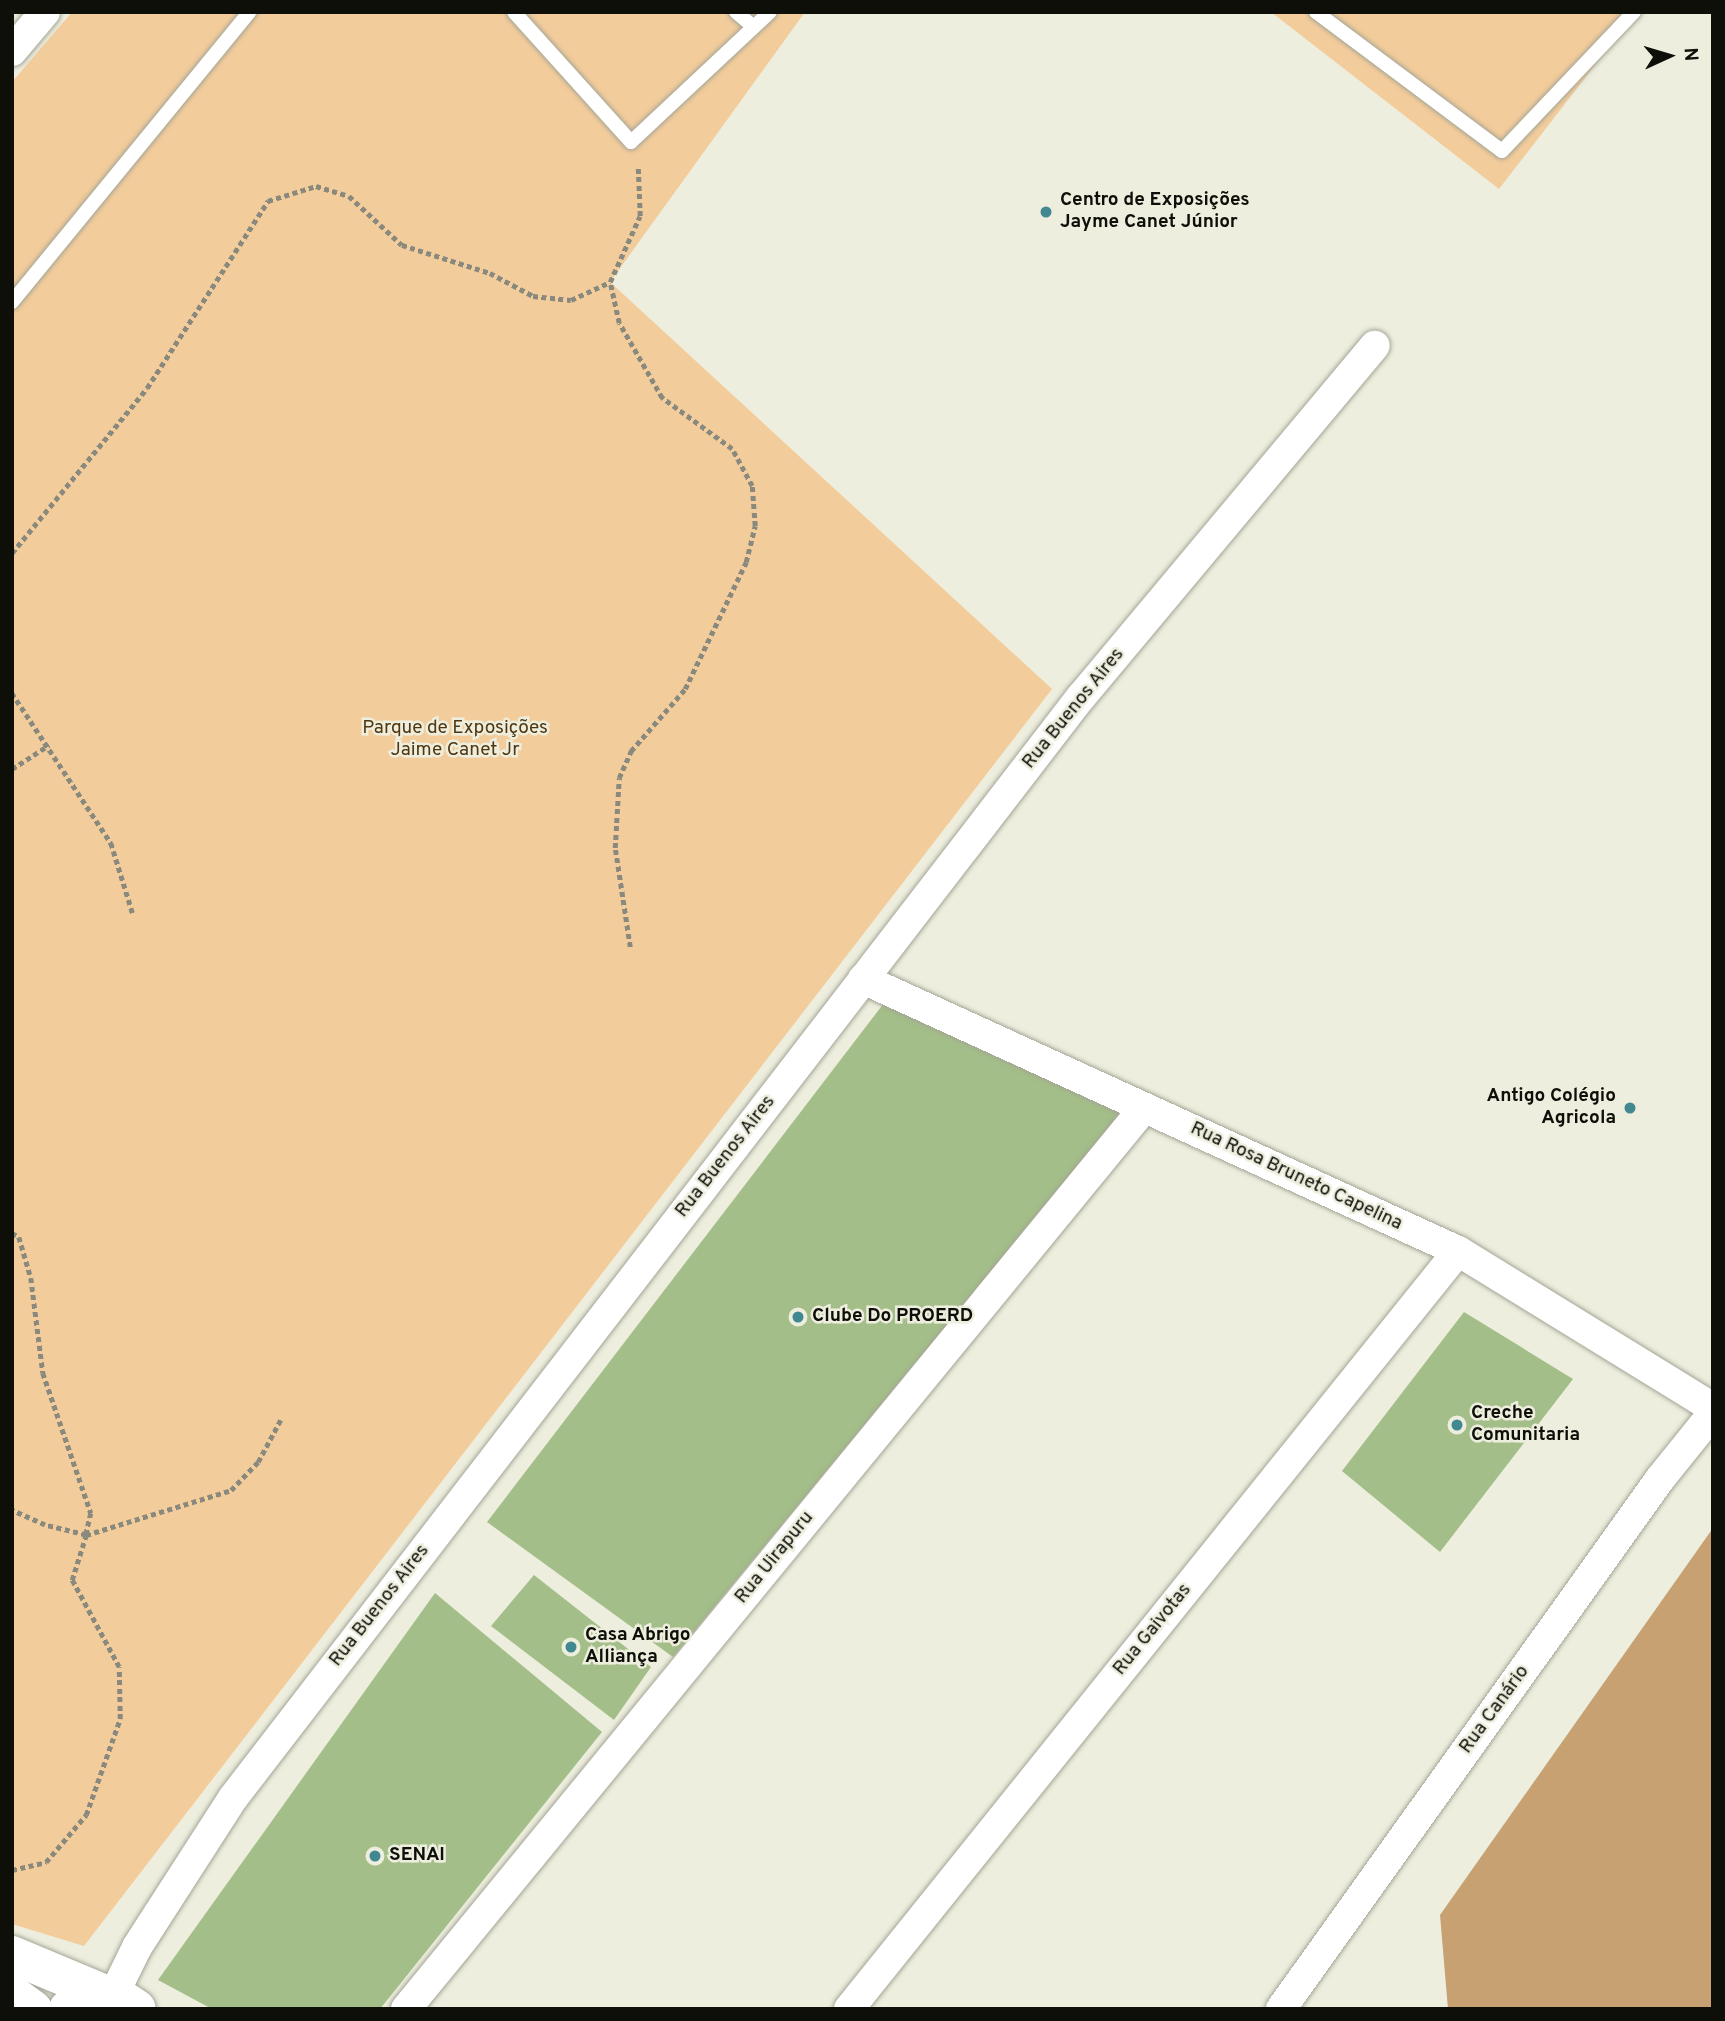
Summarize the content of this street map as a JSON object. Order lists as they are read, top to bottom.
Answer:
{
  "streets": {
    "street": [
      "Rua Buenos Aires",
      "Rua Rosa Bruneto Capelina",
      "Rua Uirapuru",
      "Rua Gaivotas",
      "Rua Canário"
    ]
  },
  "crossings": [
    ["Rua Buenos Aires", "Rua Rosa Bruneto Capelina"],
    ["Rua Rosa Bruneto Capelina", "Rua Uirapuru"],
    ["Rua Rosa Bruneto Capelina", "Rua Gaivotas"]
  ],
  "parks": ["Parque de Exposições Jaime Canet Jr"],
  "places": [
    "Centro de Exposições Jayme Canet Júnior",
    "Antigo Colégio Agricola",
    "Clube Do PROERD",
    "Creche Comunitaria",
    "Casa Abrigo Alliança",
    "SENAI"
  ],
  "north": "right"
}
